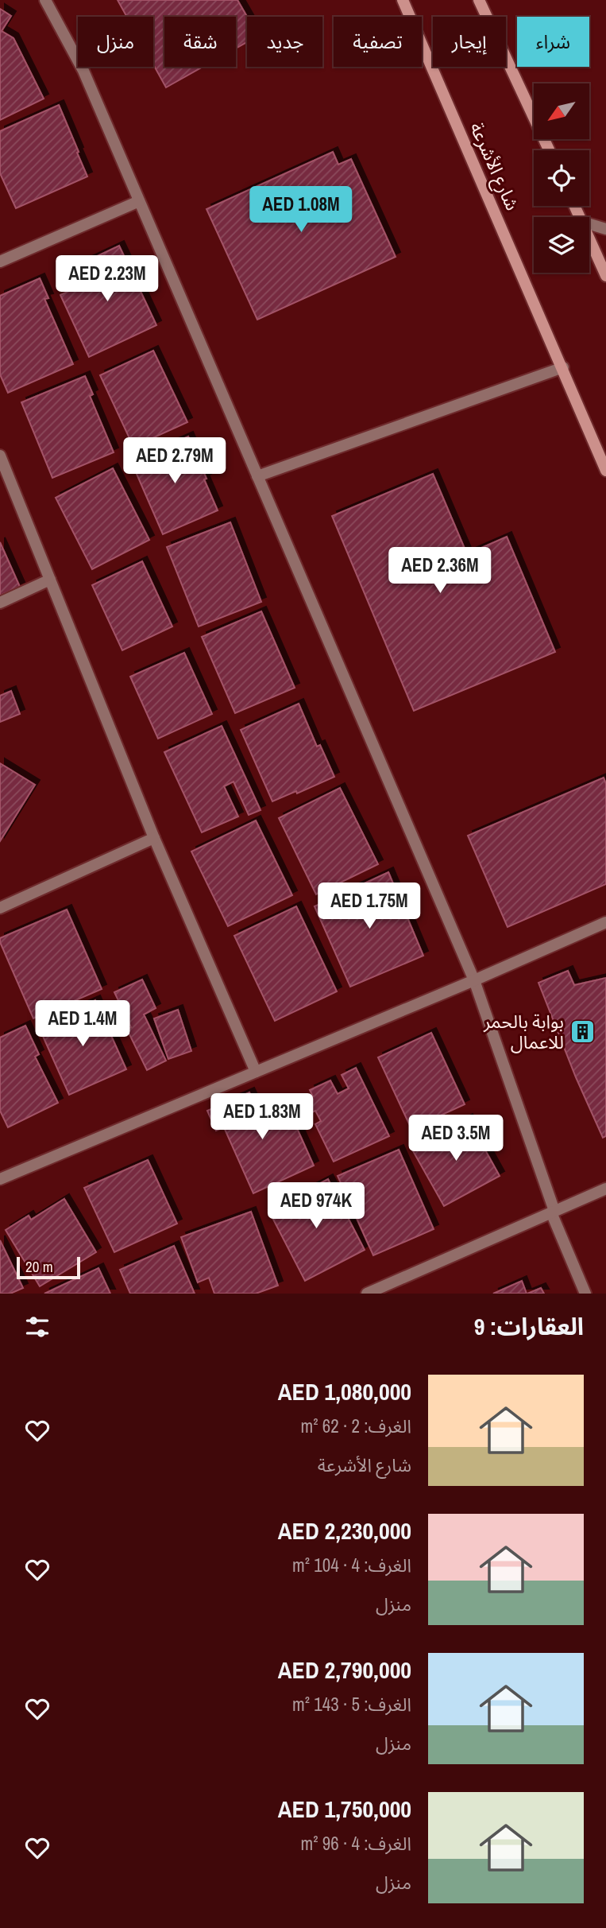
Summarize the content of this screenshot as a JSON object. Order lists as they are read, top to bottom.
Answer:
{
  "streets": {
    "street": ["شارع الأشرعة"]
  },
  "places": {
    "building": ["بوابة بالحمر للاعمال"]
  },
  "scale_bar": "20 m",
  "north": "bottom left",
  "page": {
    "chip": [
      "شراء",
      "إيجار",
      "تصفية",
      "جديد",
      "شقة",
      "منزل"
    ],
    "price": [
      "AED 1.08M",
      "AED 2.23M",
      "AED 2.79M",
      "AED 2.36M",
      "AED 1.75M",
      "AED 1.4M",
      "AED 1.83M",
      "AED 3.5M",
      "AED 974K"
    ],
    "scale": "20 m",
    "heading": "العقارات: 9",
    "list": [
      {
        "name": "AED 1,080,000",
        "note": "الغرف: 2 · 62 m² · شارع الأشرعة"
      },
      {
        "name": "AED 2,230,000",
        "note": "الغرف: 4 · 104 m² · منزل"
      },
      {
        "name": "AED 2,790,000",
        "note": "الغرف: 5 · 143 m² · منزل"
      },
      {
        "name": "AED 1,750,000",
        "note": "الغرف: 4 · 96 m² · منزل"
      }
    ]
  }
}
